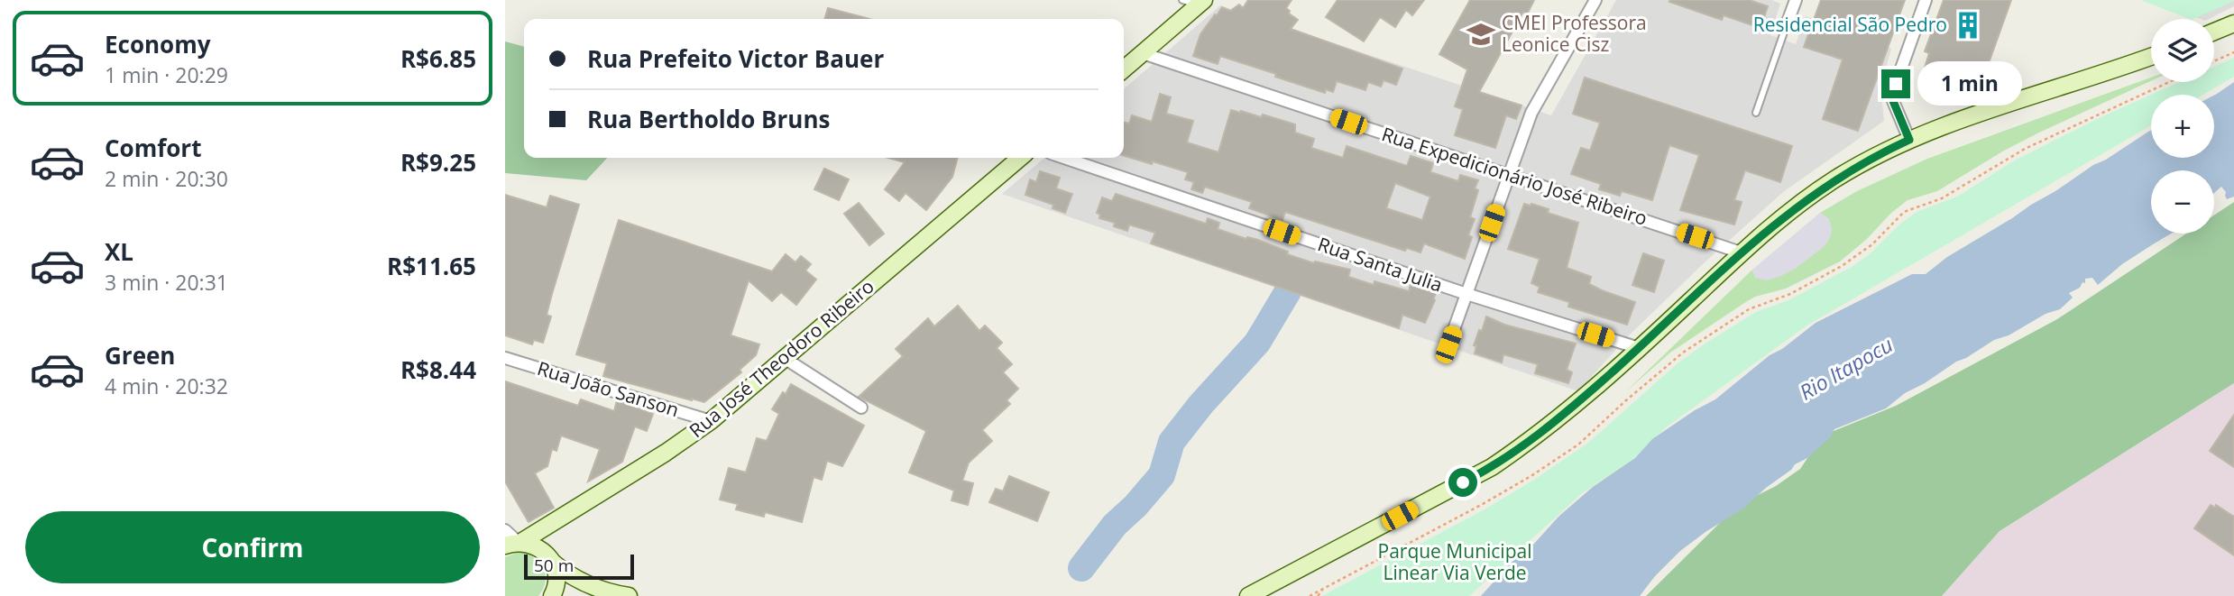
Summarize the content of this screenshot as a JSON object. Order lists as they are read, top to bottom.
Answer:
{
  "streets": {
    "main road": ["Rua José Theodoro Ribeiro"],
    "street": ["Rua Expedicionário José Ribeiro", "Rua Santa Julia", "Rua João Sanson"]
  },
  "crossings": [
    ["Rua José Theodoro Ribeiro", "Rua João Sanson"]
  ],
  "water": ["Rio Itapocu"],
  "parks": ["Parque Municipal Linear Via Verde"],
  "places": {
    "building": ["Residencial São Pedro"],
    "school or university": ["CMEI Professora Leonice Cisz"]
  },
  "scale_bar": "50 m",
  "page": {
    "list": [
      {
        "name": "Economy",
        "note": "1 min · 20:29",
        "value": "R$6.85"
      },
      {
        "name": "Comfort",
        "note": "2 min · 20:30",
        "value": "R$9.25"
      },
      {
        "name": "XL",
        "note": "3 min · 20:31",
        "value": "R$11.65"
      },
      {
        "name": "Green",
        "note": "4 min · 20:32",
        "value": "R$8.44"
      }
    ],
    "map_buttons": ["+", "−"],
    "banner": ["Rua Prefeito Victor Bauer", "Rua Bertholdo Bruns"],
    "bubble": "1 min",
    "buttons": "Confirm",
    "scale": "50 m"
  }
}
